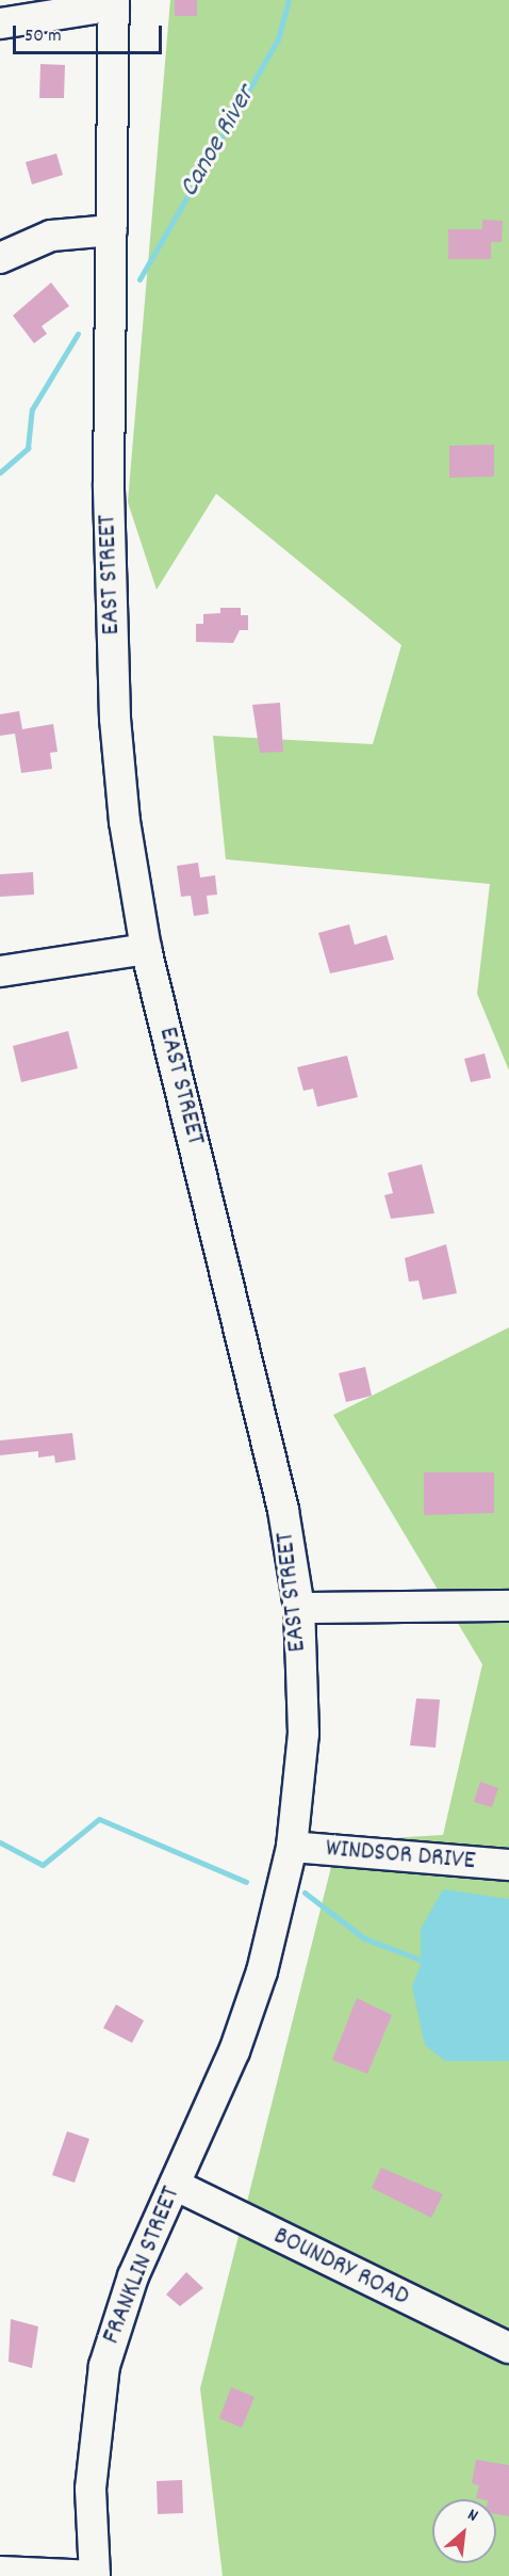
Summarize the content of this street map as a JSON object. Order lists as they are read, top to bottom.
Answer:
{
  "streets": {
    "street": [
      "EAST STREET",
      "WINDSOR DRIVE",
      "FRANKLIN STREET",
      "BOUNDRY ROAD"
    ]
  },
  "crossings": [
    ["EAST STREET", "WINDSOR DRIVE"],
    ["EAST STREET", "FRANKLIN STREET"],
    ["FRANKLIN STREET", "BOUNDRY ROAD"]
  ],
  "water": ["Canoe River"],
  "scale_bar": "50 m",
  "north": "top right"
}
